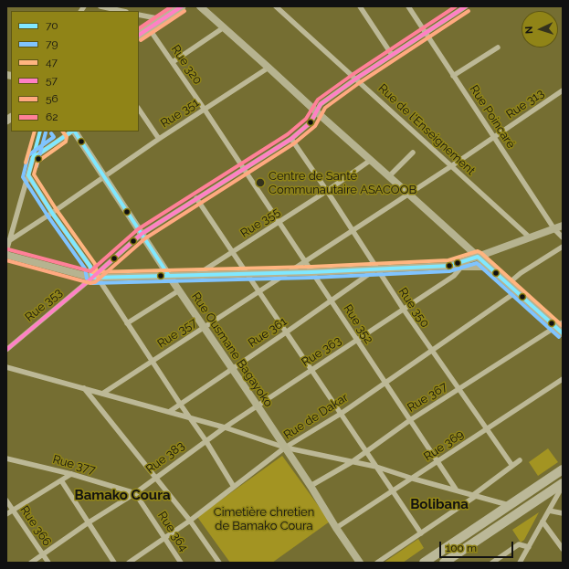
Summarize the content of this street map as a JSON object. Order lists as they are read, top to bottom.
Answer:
{
  "streets": {
    "main road": ["Rue Ousmane Bagayoko"],
    "street": [
      "Rue 320",
      "Rue 313",
      "Rue 351",
      "Rue Poincaré",
      "Rue de l'Enseignement",
      "Rue 355",
      "Rue 353",
      "Rue 350",
      "Rue 352",
      "Rue 361",
      "Rue 357",
      "Rue 363",
      "Rue 367",
      "Rue de Dakar",
      "Rue 369",
      "Rue 383",
      "Rue 377",
      "Rue 366",
      "Rue 364"
    ]
  },
  "crossings": [
    ["Rue 320", "Rue 351"],
    ["Rue 320", "Rue 353"],
    ["Rue 320", "Rue 352"],
    ["Rue 313", "Rue Poincaré"],
    ["Rue 313", "Rue de l'Enseignement"],
    ["Rue 313", "Rue 357"],
    ["Rue 351", "Rue Ousmane Bagayoko"],
    ["Rue Poincaré", "Rue 353"],
    ["Rue de l'Enseignement", "Rue 353"],
    ["Rue 355", "Rue 350"],
    ["Rue 355", "Rue 352"],
    ["Rue 353", "Rue 350"],
    ["Rue 353", "Rue 352"],
    ["Rue 353", "Rue Ousmane Bagayoko"],
    ["Rue 350", "Rue 361"],
    ["Rue 350", "Rue 357"],
    ["Rue 350", "Rue 363"],
    ["Rue 350", "Rue 367"],
    ["Rue 350", "Rue de Dakar"],
    ["Rue 350", "Rue 369"],
    ["Rue 352", "Rue 361"],
    ["Rue 352", "Rue 357"],
    ["Rue 352", "Rue 363"],
    ["Rue 352", "Rue 367"],
    ["Rue 352", "Rue de Dakar"],
    ["Rue 352", "Rue 369"],
    ["Rue 361", "Rue Ousmane Bagayoko"],
    ["Rue 357", "Rue Ousmane Bagayoko"],
    ["Rue Ousmane Bagayoko", "Rue 363"],
    ["Rue Ousmane Bagayoko", "Rue 367"],
    ["Rue Ousmane Bagayoko", "Rue de Dakar"],
    ["Rue Ousmane Bagayoko", "Rue 369"],
    ["Rue Ousmane Bagayoko", "Rue 383"],
    ["Rue 363", "Rue 383"],
    ["Rue de Dakar", "Rue 364"],
    ["Rue 383", "Rue 377"],
    ["Rue 383", "Rue 366"],
    ["Rue 383", "Rue 364"],
    ["Rue 377", "Rue 364"]
  ],
  "districts": ["Bamako Coura", "Bolibana"],
  "parks": ["Cimetière chretien de Bamako Coura"],
  "places": ["Centre de Santé Communautaire ASACOOB"],
  "lines": [
    "transit line 57",
    "transit line 62",
    "transit line 56",
    "transit line 70",
    "transit line 47",
    "transit line 79"
  ],
  "legend": [
    "70",
    "79",
    "47",
    "57",
    "56",
    "62"
  ],
  "scale_bar": "100 m",
  "north": "left"
}
